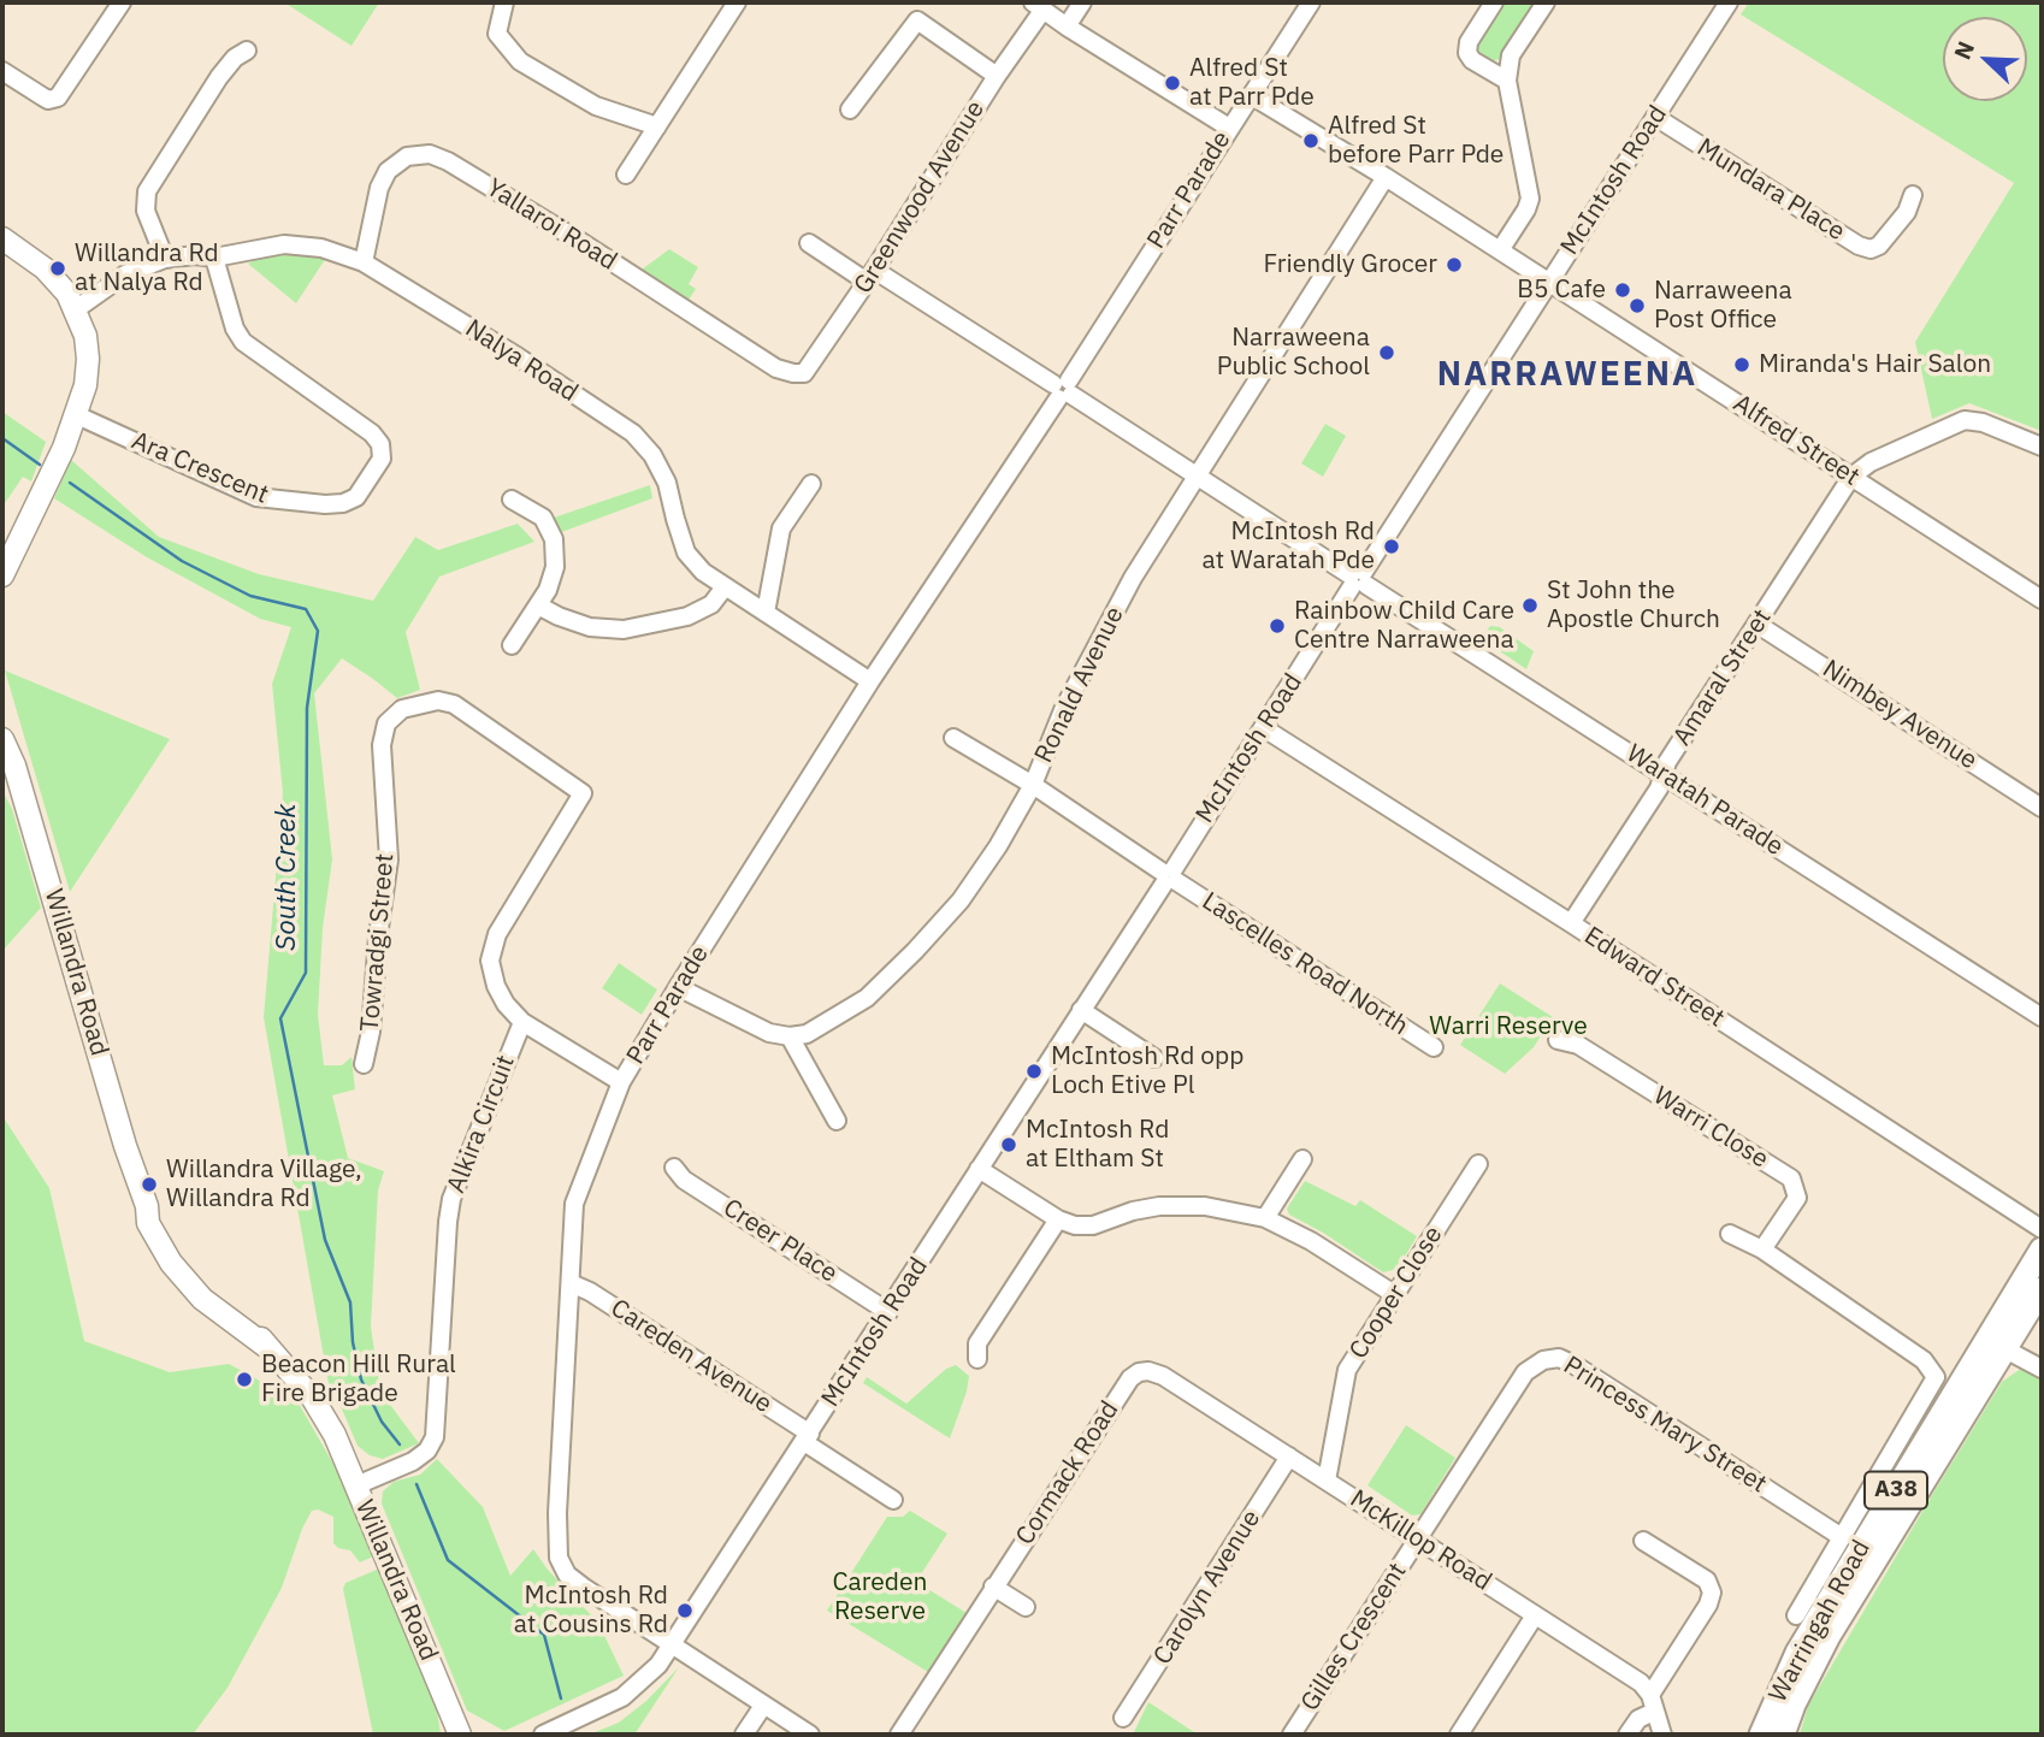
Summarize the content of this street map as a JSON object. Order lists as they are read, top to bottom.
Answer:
{
  "streets": {
    "highway": ["A38", "Warringah Road"],
    "main road": ["Willandra Road"],
    "street": [
      "McIntosh Road",
      "Parr Parade",
      "Mundara Place",
      "Greenwood Avenue",
      "Yallaroi Road",
      "Nalya Road",
      "Alfred Street",
      "Ara Crescent",
      "Amaral Street",
      "Ronald Avenue",
      "Nimbey Avenue",
      "Waratah Parade",
      "Towradgi Street",
      "Lascelles Road North",
      "Edward Street",
      "Alkira Circuit",
      "Warri Close",
      "Creer Place",
      "Cooper Close",
      "Careden Avenue",
      "Princess Mary Street",
      "Cormack Road",
      "McKillop Road",
      "Carolyn Avenue",
      "Gilles Crescent"
    ]
  },
  "crossings": [
    ["McIntosh Road", "Parr Parade"],
    ["McIntosh Road", "Mundara Place"],
    ["McIntosh Road", "Alfred Street"],
    ["McIntosh Road", "Waratah Parade"],
    ["McIntosh Road", "Lascelles Road North"],
    ["McIntosh Road", "Edward Street"],
    ["McIntosh Road", "Creer Place"],
    ["McIntosh Road", "Careden Avenue"],
    ["Parr Parade", "Nalya Road"],
    ["Parr Parade", "Alfred Street"],
    ["Parr Parade", "Waratah Parade"],
    ["Parr Parade", "Towradgi Street"],
    ["Parr Parade", "Careden Avenue"],
    ["Greenwood Avenue", "Yallaroi Road"],
    ["Greenwood Avenue", "Waratah Parade"],
    ["Yallaroi Road", "Nalya Road"],
    ["Nalya Road", "Ara Crescent"],
    ["Alfred Street", "Amaral Street"],
    ["Alfred Street", "Ronald Avenue"],
    ["Amaral Street", "Nimbey Avenue"],
    ["Amaral Street", "Waratah Parade"],
    ["Amaral Street", "Edward Street"],
    ["Ronald Avenue", "Waratah Parade"],
    ["Ronald Avenue", "Lascelles Road North"],
    ["Towradgi Street", "Alkira Circuit"],
    ["Willandra Road", "Alkira Circuit"],
    ["Warri Close", "Warringah Road"],
    ["Cooper Close", "McKillop Road"],
    ["Princess Mary Street", "McKillop Road"],
    ["Princess Mary Street", "Warringah Road"],
    ["Princess Mary Street", "Gilles Crescent"],
    ["Cormack Road", "McKillop Road"],
    ["McKillop Road", "Carolyn Avenue"],
    ["McKillop Road", "Gilles Crescent"]
  ],
  "districts": ["NARRAWEENA"],
  "water": ["South Creek"],
  "parks": ["Warri Reserve", "Careden Reserve"],
  "places": [
    "Alfred St at Parr Pde",
    "Alfred St before Parr Pde",
    "Friendly Grocer",
    "Willandra Rd at Nalya Rd",
    "B5 Cafe",
    "Narraweena Post Office",
    "Narraweena Public School",
    "Miranda's Hair Salon",
    "McIntosh Rd at Waratah Pde",
    "St John the Apostle Church",
    "Rainbow Child Care Centre Narraweena",
    "McIntosh Rd opp Loch Etive Pl",
    "McIntosh Rd at Eltham St",
    "Willandra Village, Willandra Rd",
    "Beacon Hill Rural Fire Brigade",
    "McIntosh Rd at Cousins Rd"
  ],
  "north": "top left"
}
